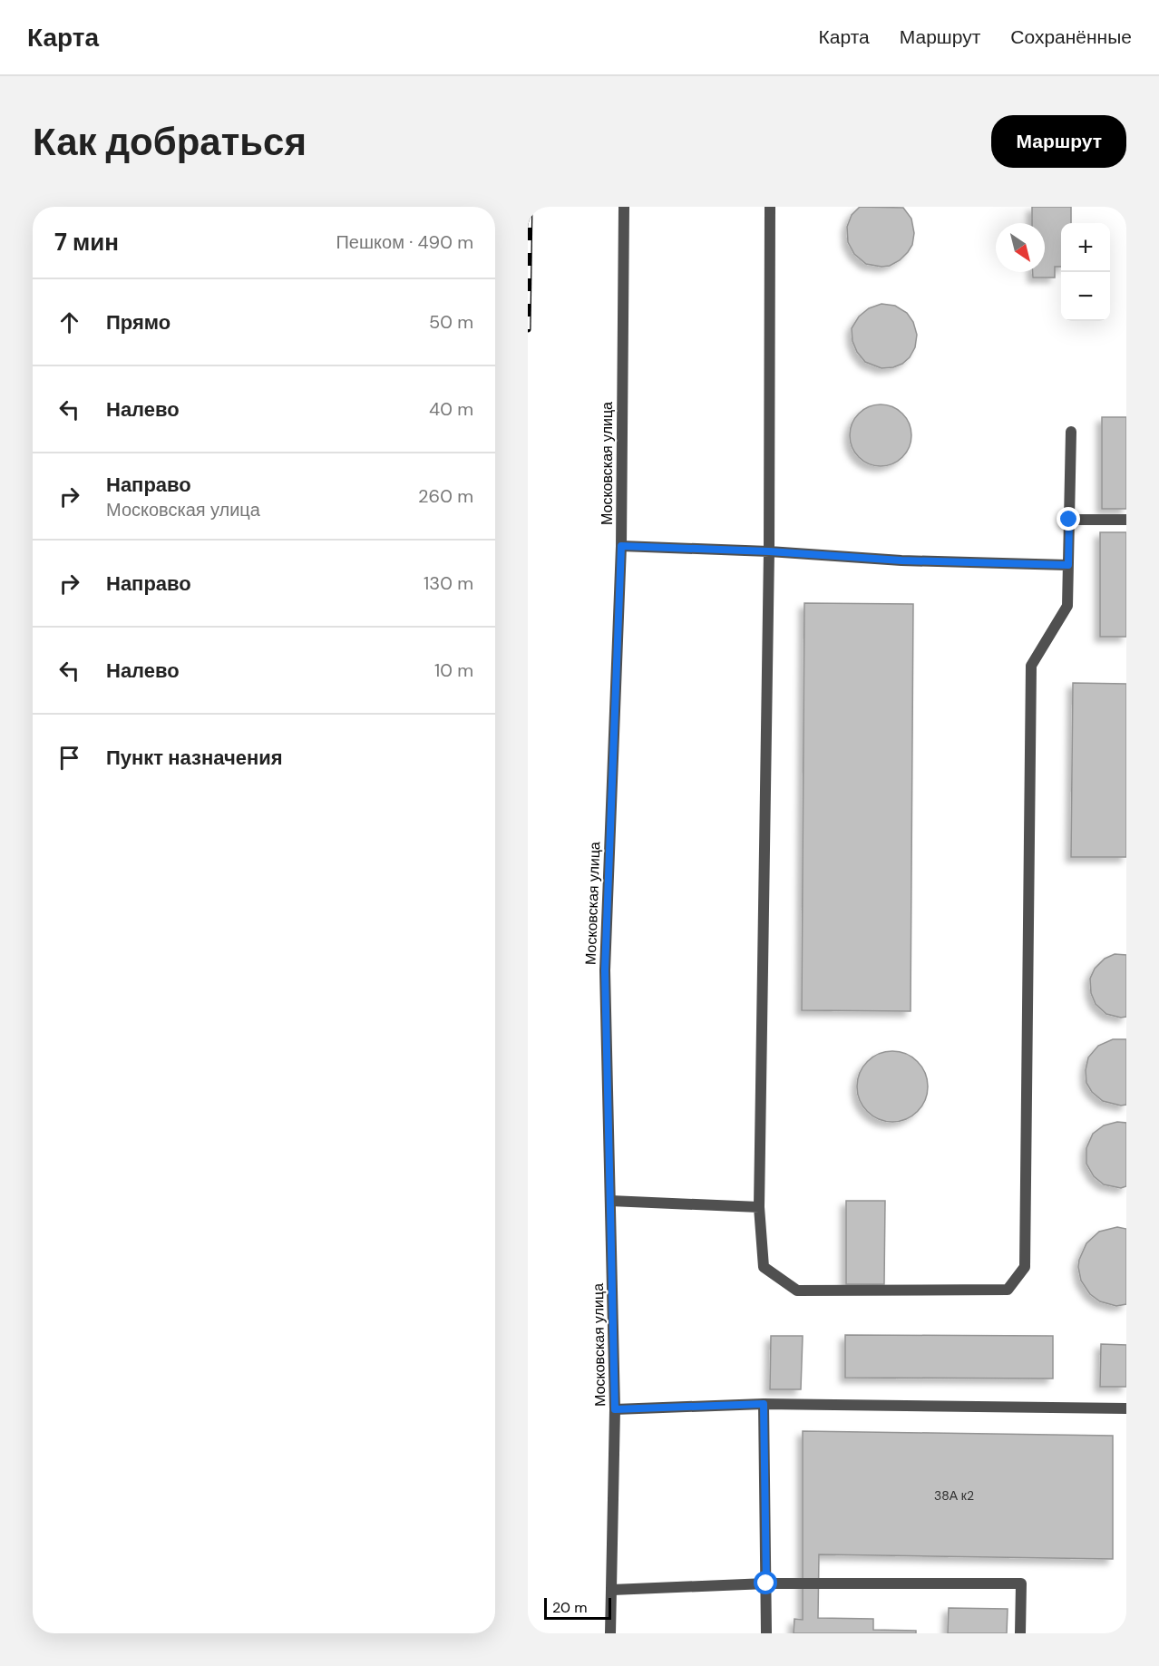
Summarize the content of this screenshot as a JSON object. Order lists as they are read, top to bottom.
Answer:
{
  "streets": {
    "street": ["Московская улица"]
  },
  "house_numbers": ["38А к2"],
  "scale_bar": "20 m",
  "north": "bottom right",
  "page": {
    "header": "Карта",
    "nav": ["Карта", "Маршрут", "Сохранённые"],
    "buttons": "Маршрут",
    "title": "Как добраться",
    "heading": ["7 мин", "Пешком · 490 m"],
    "map_buttons": ["+", "−"],
    "list": [
      ["Прямо", "50 m"],
      ["Налево", "40 m"],
      ["Направо", "Московская улица", "260 m"],
      ["Направо", "130 m"],
      ["Налево", "10 m"],
      "Пункт назначения"
    ],
    "scale": "20 m"
  }
}
